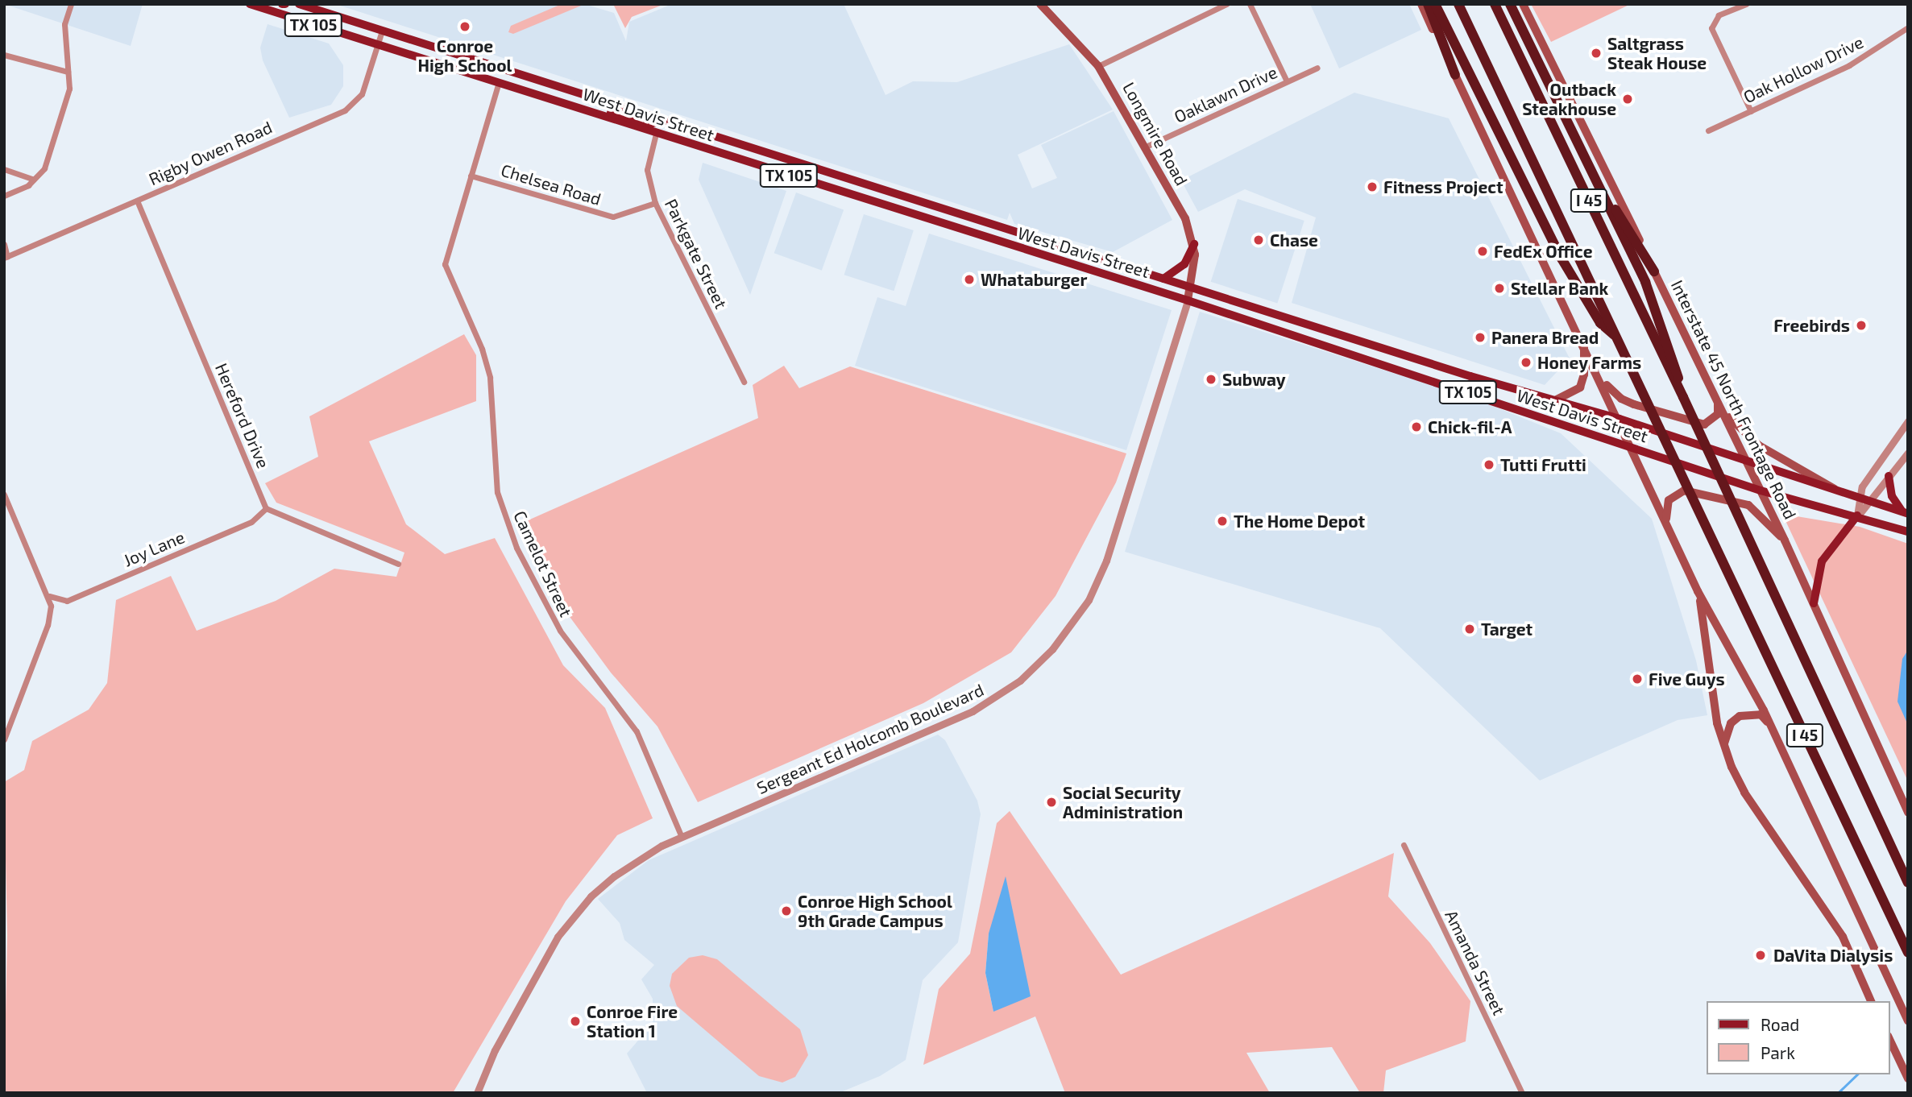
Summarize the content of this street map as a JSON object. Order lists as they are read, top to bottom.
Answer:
{
  "streets": {
    "highway": ["I 45"],
    "main road": [
      "TX 105",
      "West Davis Street",
      "Longmire Road",
      "Interstate 45 North Frontage Road"
    ],
    "street": [
      "Oak Hollow Drive",
      "Oaklawn Drive",
      "Rigby Owen Road",
      "Chelsea Road",
      "Parkgate Street",
      "Hereford Drive",
      "Joy Lane",
      "Camelot Street",
      "Sergeant Ed Holcomb Boulevard",
      "Amanda Street"
    ]
  },
  "crossings": [
    ["Oaklawn Drive", "Longmire Road"],
    ["West Davis Street", "Longmire Road"],
    ["West Davis Street", "Rigby Owen Road"],
    ["West Davis Street", "Parkgate Street"],
    ["West Davis Street", "Interstate 45 North Frontage Road"],
    ["West Davis Street", "Camelot Street"],
    ["West Davis Street", "Sergeant Ed Holcomb Boulevard"],
    ["Longmire Road", "Sergeant Ed Holcomb Boulevard"],
    ["Rigby Owen Road", "Hereford Drive"],
    ["Chelsea Road", "Parkgate Street"],
    ["Chelsea Road", "Camelot Street"],
    ["Hereford Drive", "Joy Lane"],
    ["Camelot Street", "Sergeant Ed Holcomb Boulevard"]
  ],
  "places": [
    "Conroe High School",
    "Saltgrass Steak House",
    "Outback Steakhouse",
    "Fitness Project",
    "Chase",
    "FedEx Office",
    "Whataburger",
    "Stellar Bank",
    "Freebirds",
    "Panera Bread",
    "Honey Farms",
    "Subway",
    "Chick-fil-A",
    "Tutti Frutti",
    "The Home Depot",
    "Target",
    "Five Guys",
    "Social Security Administration",
    "Conroe High School 9th Grade Campus",
    "DaVita Dialysis",
    "Conroe Fire Station 1"
  ],
  "legend": ["Road", "Park"]
}
